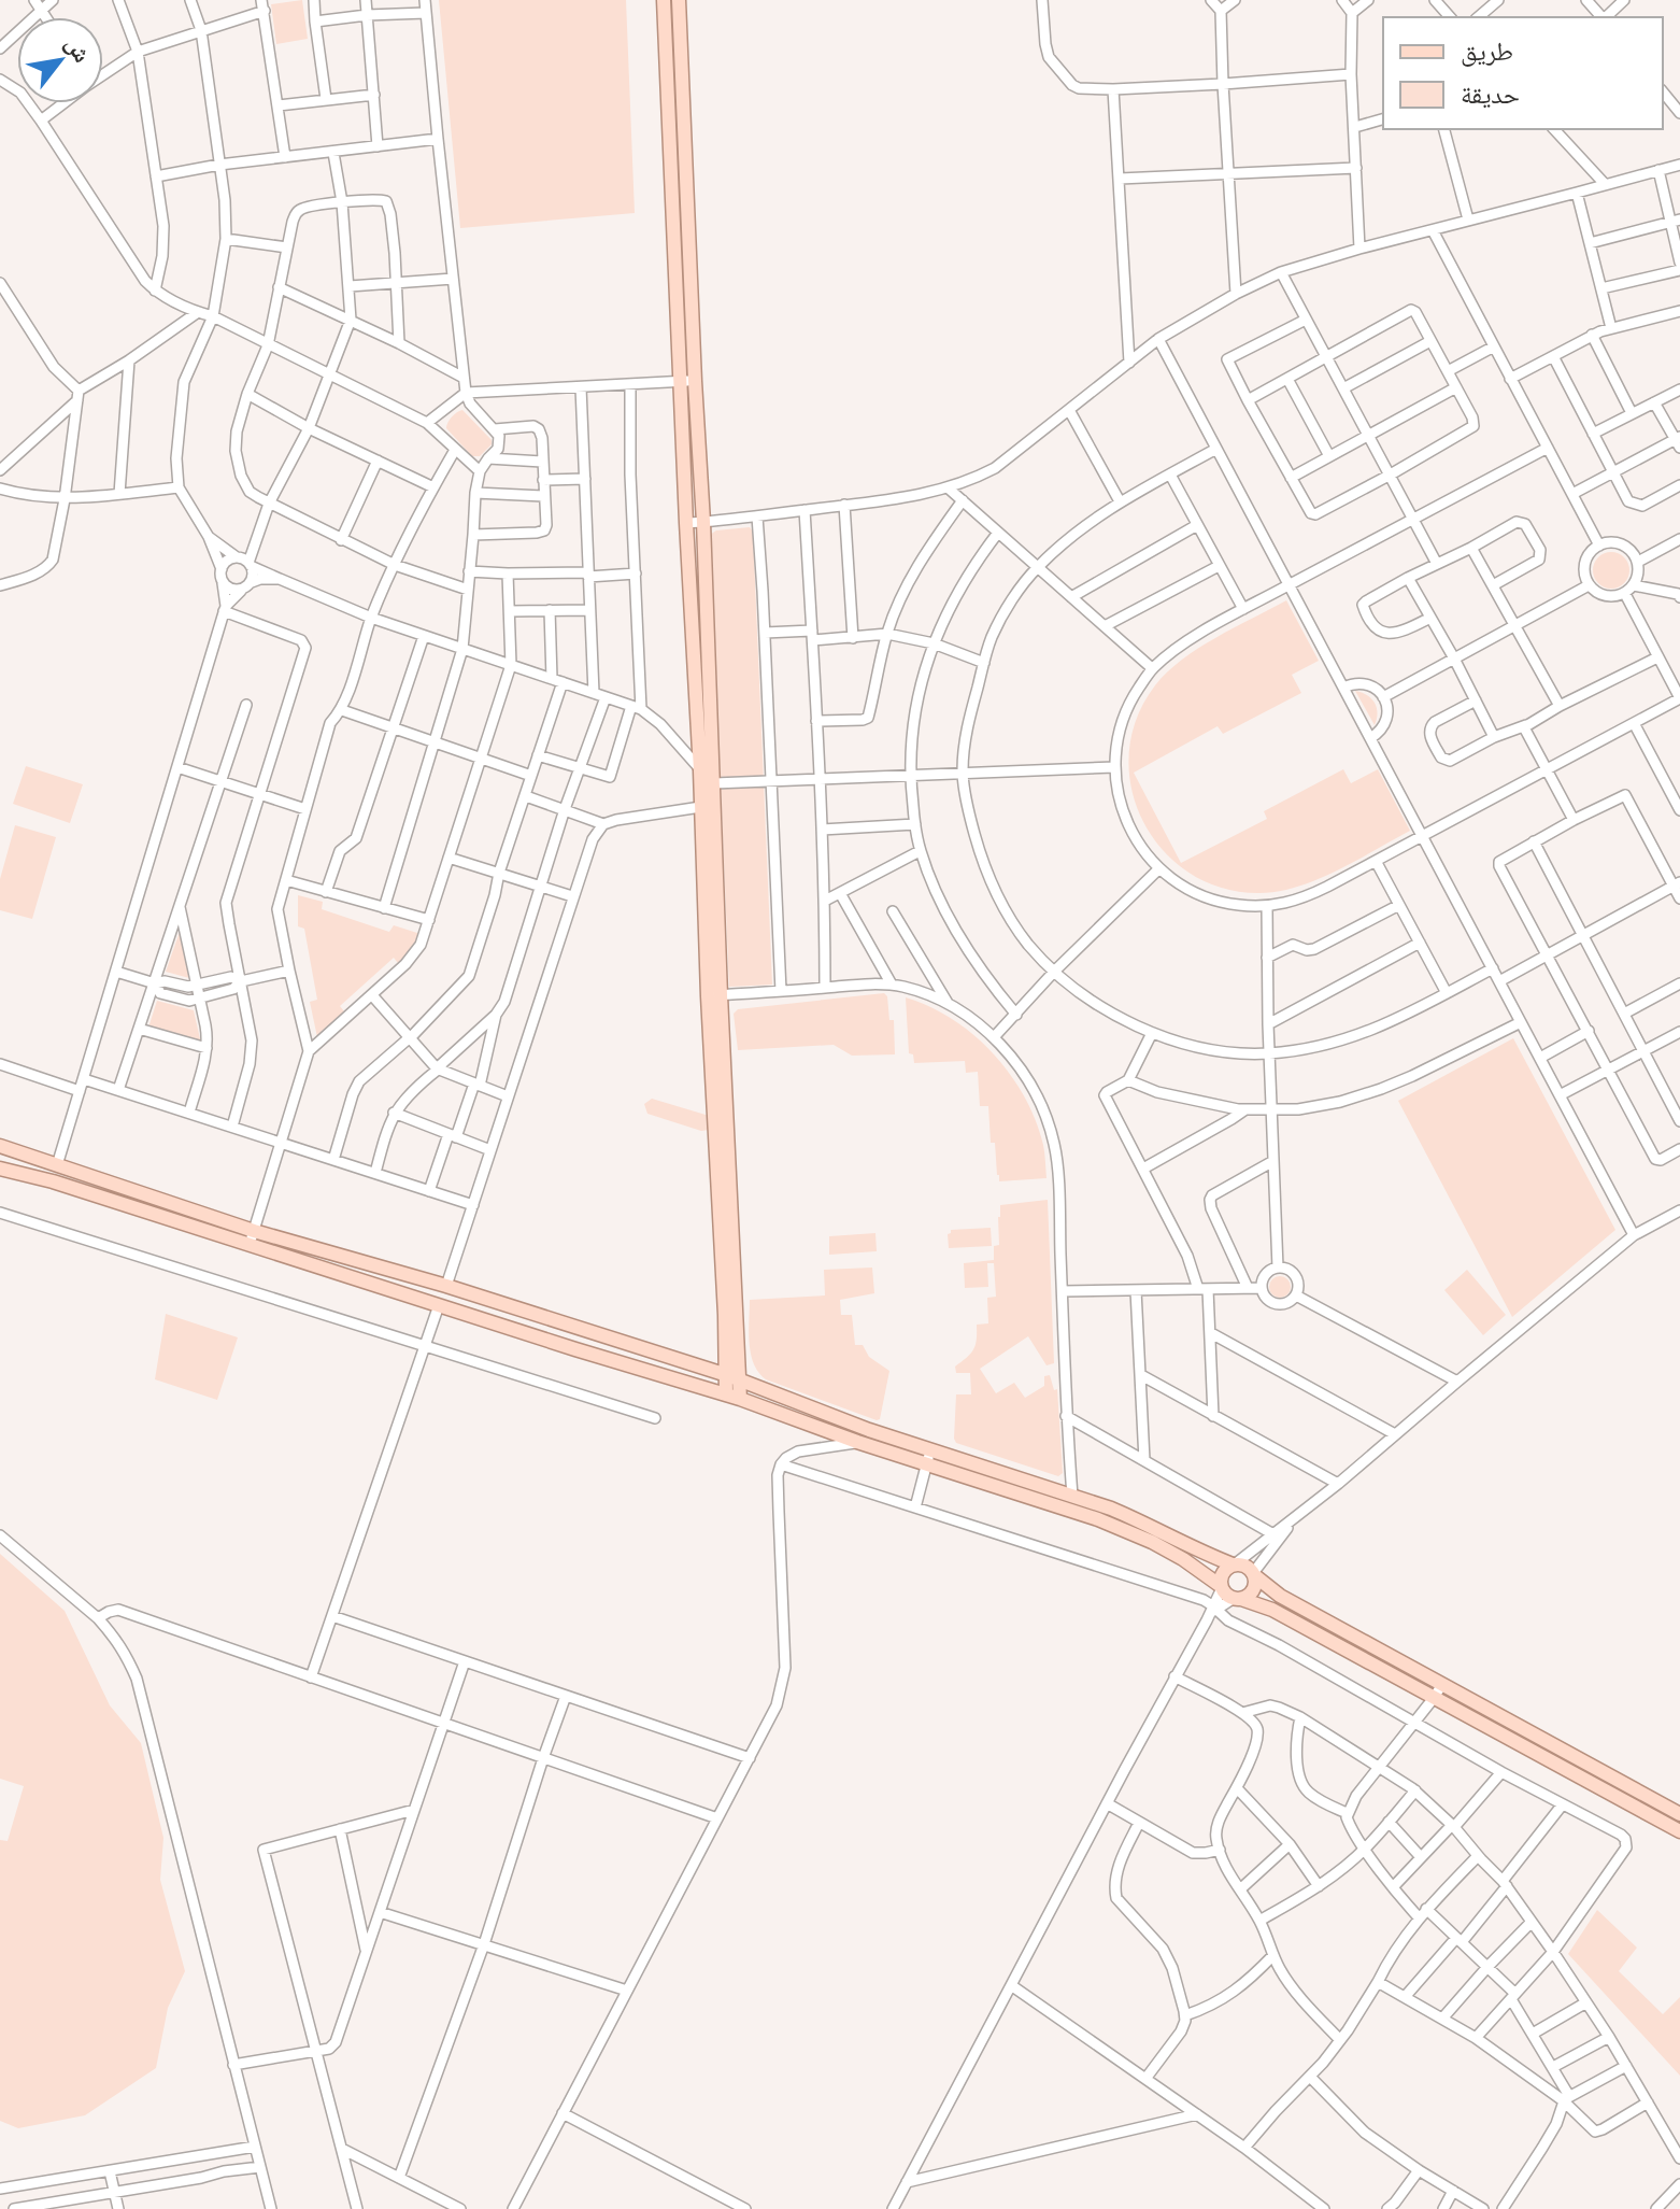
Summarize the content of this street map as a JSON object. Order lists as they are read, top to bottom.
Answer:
{
  "legend": ["طريق", "حديقة"],
  "north": "top right"
}
